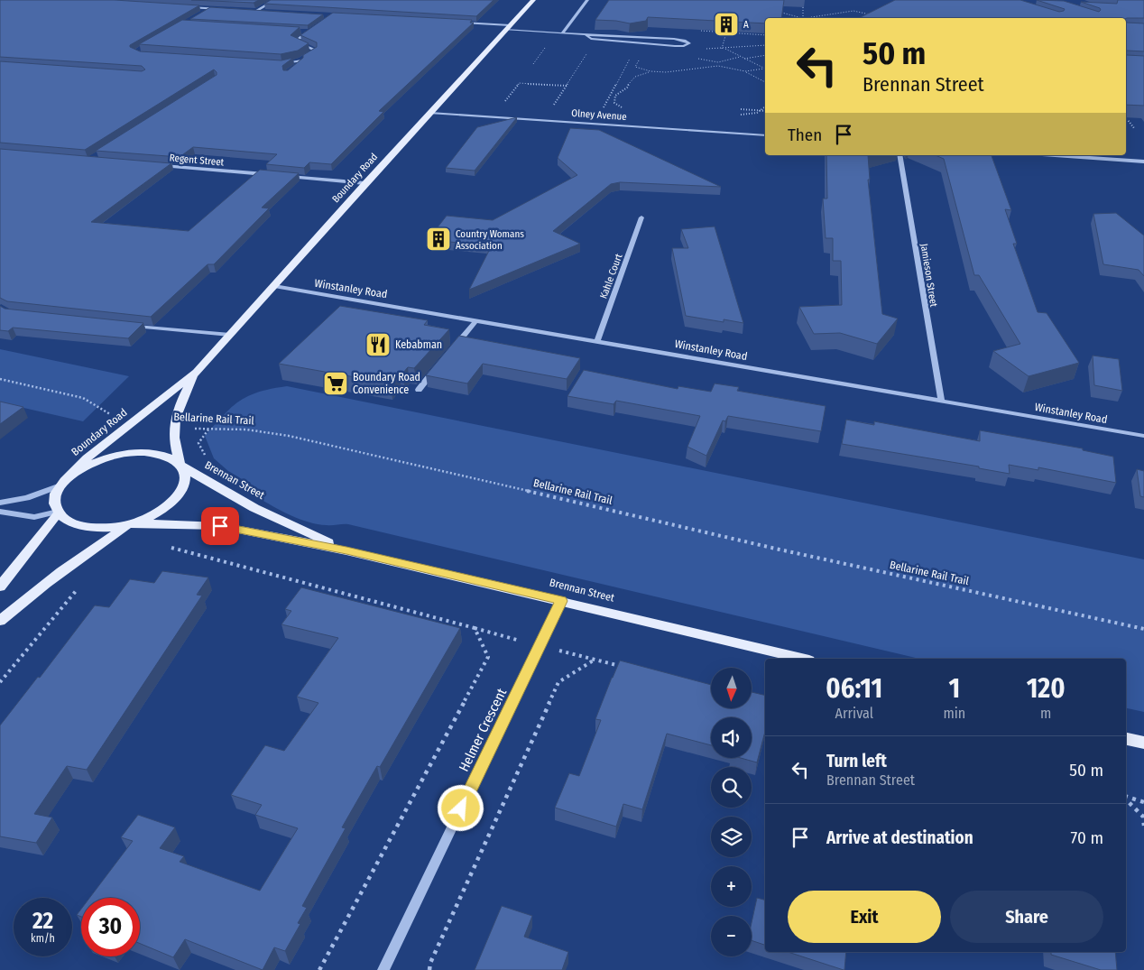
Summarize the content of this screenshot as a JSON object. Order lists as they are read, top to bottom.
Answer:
{
  "streets": {
    "main road": ["Boundary Road", "Brennan Street"],
    "street": [
      "Olney Avenue",
      "Regent Street",
      "Jamieson Street",
      "Kahle Court",
      "Winstanley Road",
      "Helmer Crescent"
    ],
    "path": ["Bellarine Rail Trail"]
  },
  "crossings": [
    ["Olney Avenue", "Boundary Road"],
    ["Boundary Road", "Winstanley Road"],
    ["Boundary Road", "Bellarine Rail Trail"],
    ["Boundary Road", "Brennan Street"],
    ["Jamieson Street", "Winstanley Road"],
    ["Kahle Court", "Winstanley Road"],
    ["Brennan Street", "Helmer Crescent"]
  ],
  "places": {
    "building": ["A", "Country Womans Association"],
    "restaurant": ["Kebabman"],
    "supermarket": ["Boundary Road Convenience"]
  },
  "north": "bottom",
  "page": {
    "turn": ["50 m", "Brennan Street"],
    "then": "Then",
    "eta": [
      "06:11",
      "Arrival",
      "1",
      "min",
      "120",
      "m"
    ],
    "map_buttons": ["+", "−"],
    "list": [
      {
        "name": "Turn left",
        "note": "Brennan Street",
        "value": "50 m"
      },
      {
        "name": "Arrive at destination",
        "value": "70 m"
      }
    ],
    "buttons": ["Exit", "Share"],
    "speed": "22 km/h",
    "limit": "30"
  }
}
